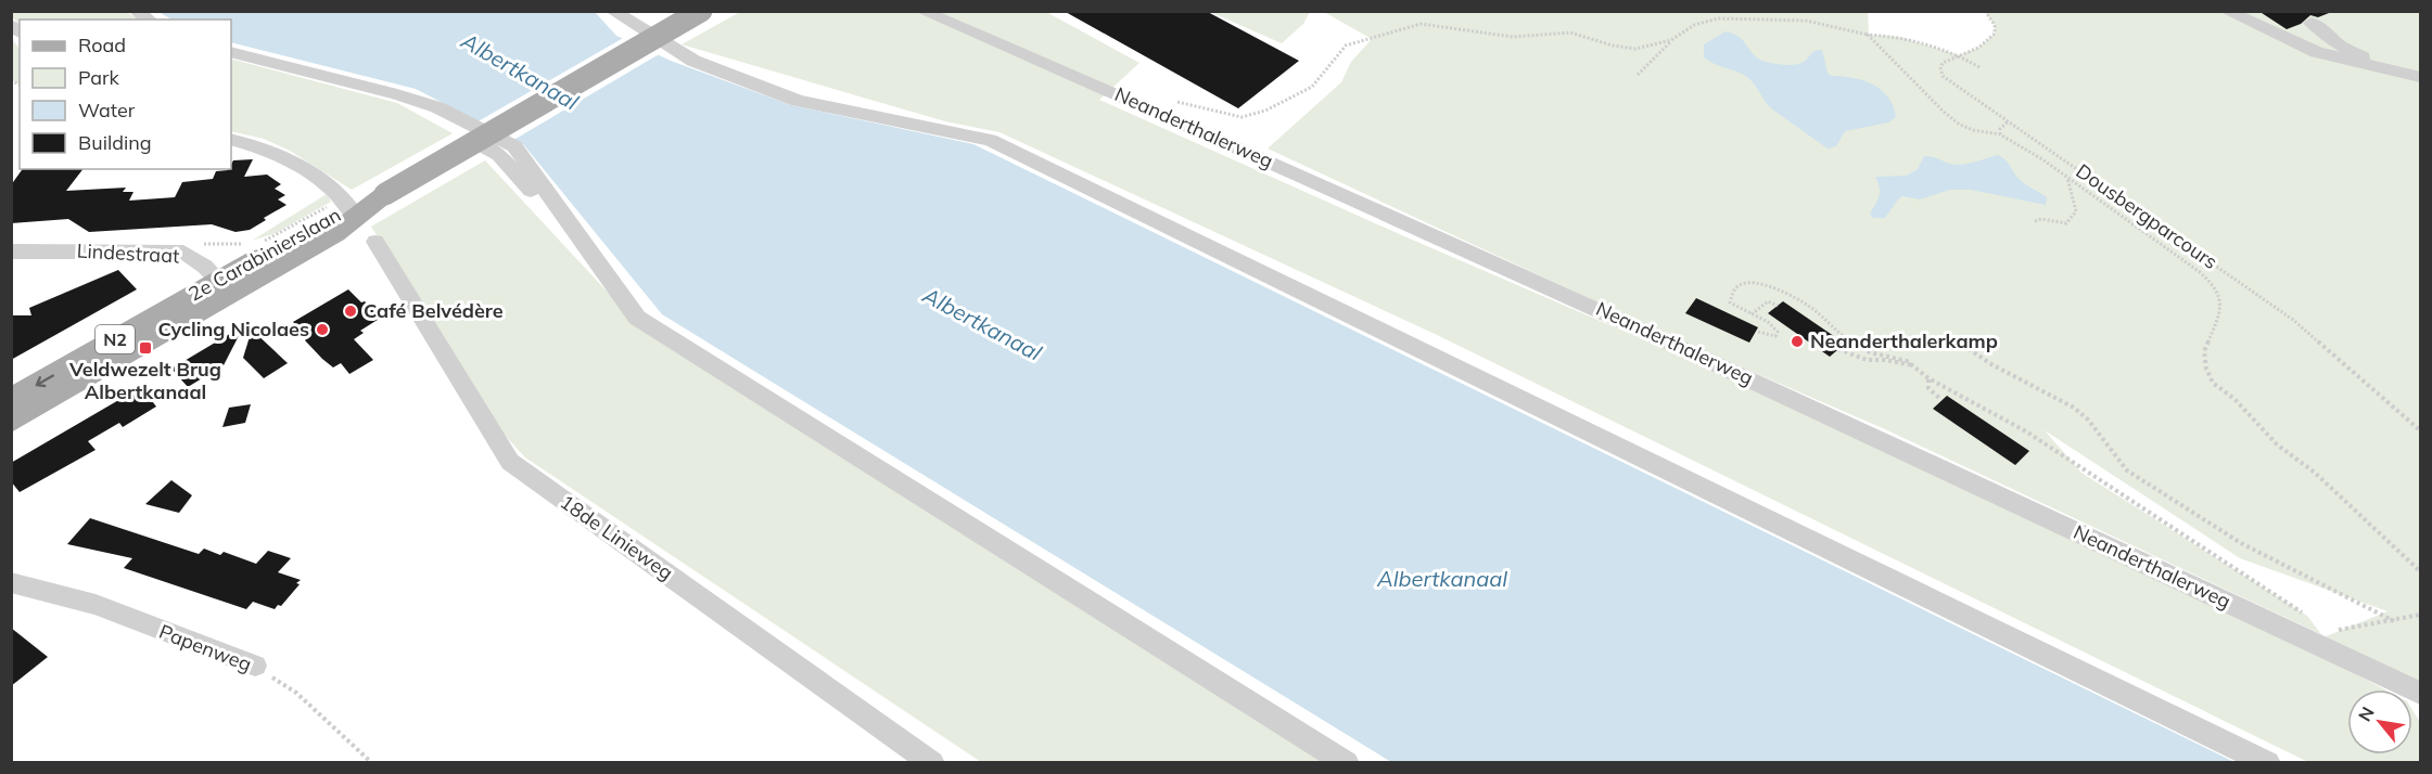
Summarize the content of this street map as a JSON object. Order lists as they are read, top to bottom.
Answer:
{
  "streets": {
    "main road": ["2e Carabinierslaan", "N2"],
    "street": [
      "Neanderthalerweg",
      "Lindestraat",
      "18de Linieweg",
      "Papenweg"
    ],
    "path": ["Dousbergparcours"]
  },
  "crossings": [
    ["Lindestraat", "2e Carabinierslaan"]
  ],
  "water": ["Albertkanaal"],
  "places": {
    "other": ["Café Belvédère", "Cycling Nicolaes", "Neanderthalerkamp"],
    "transit": ["Veldwezelt Brug Albertkanaal"]
  },
  "legend": [
    "Road",
    "Park",
    "Water",
    "Building"
  ],
  "north": "top left"
}
